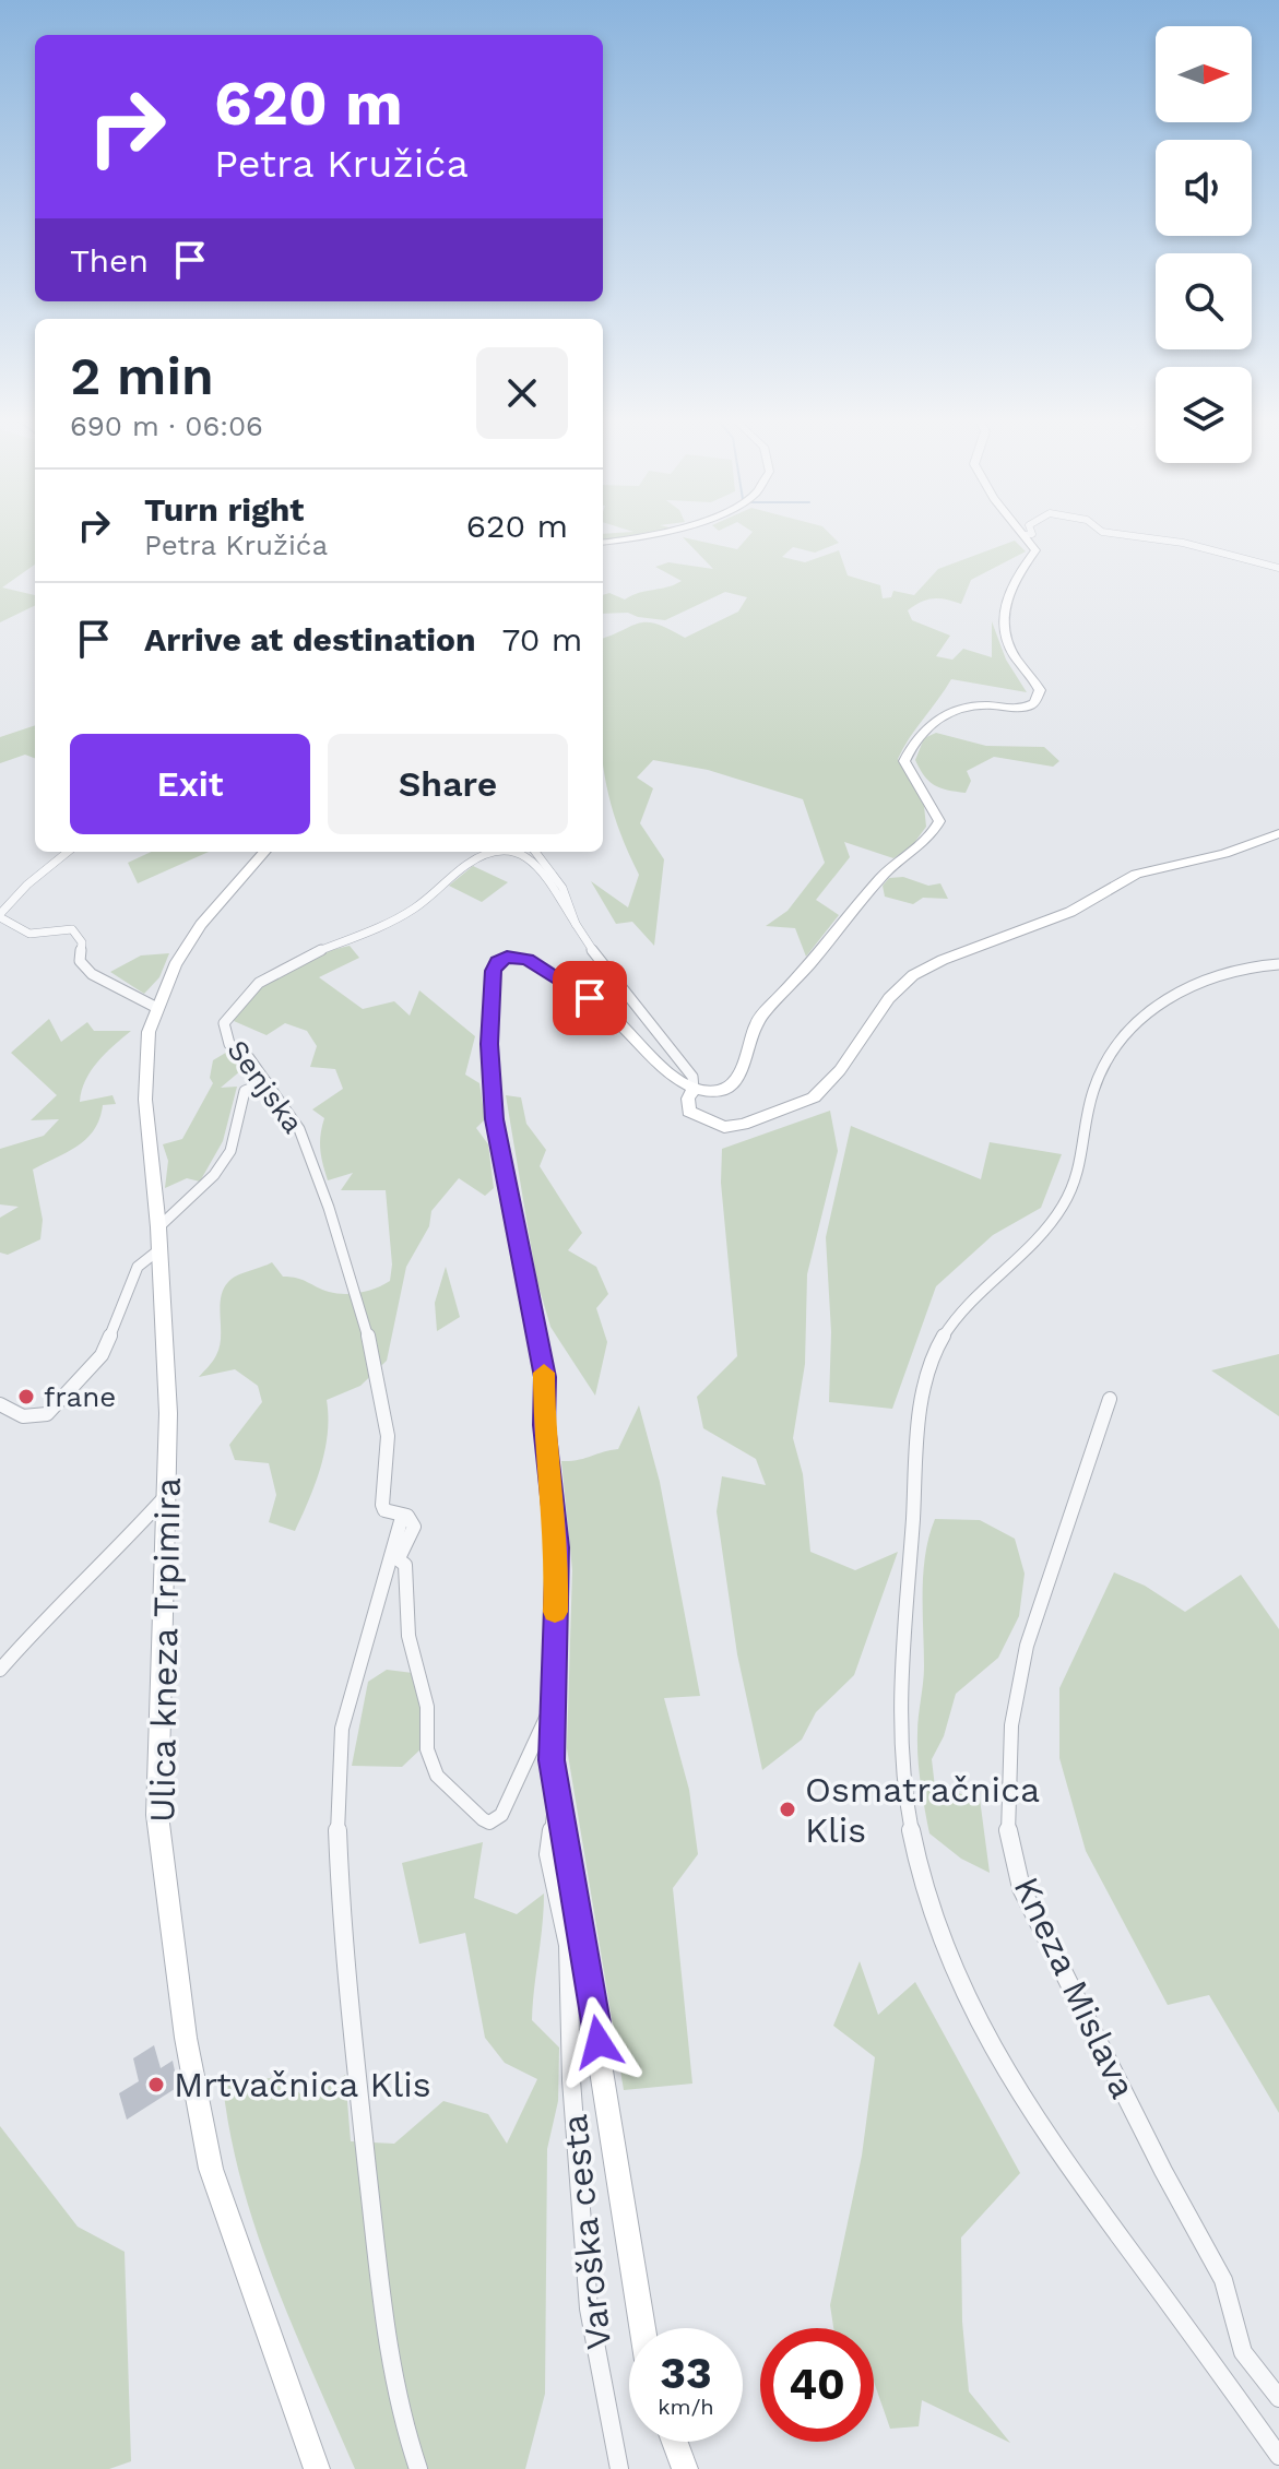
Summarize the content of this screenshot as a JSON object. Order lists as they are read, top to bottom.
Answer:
{
  "streets": {
    "street": [
      "Senjska",
      "Ulica kneza Trpimira",
      "Kneza Mislava",
      "Varoška cesta"
    ]
  },
  "places": ["frane", "Osmatračnica Klis", "Mrtvačnica Klis"],
  "north": "right",
  "page": {
    "turn": ["620 m", "Petra Kružića"],
    "then": "Then",
    "heading": ["2 min", "690 m · 06:06"],
    "list": [
      {
        "name": "Turn right",
        "note": "Petra Kružića",
        "value": "620 m"
      },
      {
        "name": "Arrive at destination",
        "value": "70 m"
      }
    ],
    "buttons": ["Exit", "Share"],
    "speed": "33 km/h",
    "limit": "40"
  }
}
